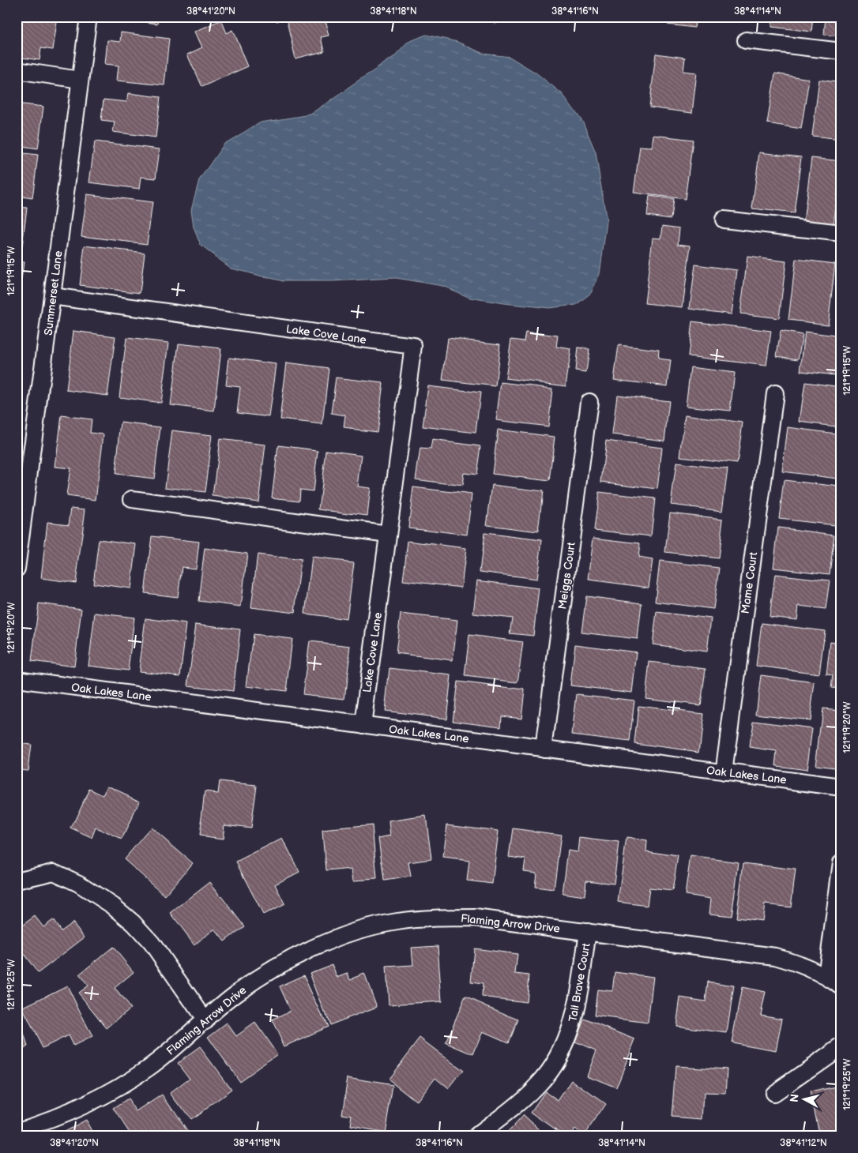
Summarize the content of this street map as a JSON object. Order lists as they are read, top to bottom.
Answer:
{
  "streets": {
    "street": [
      "Summerset Lane",
      "Lake Cove Lane",
      "Meiggs Court",
      "Mame Court",
      "Oak Lakes Lane",
      "Flaming Arrow Drive",
      "Tall Brave Court"
    ]
  },
  "crossings": [
    ["Summerset Lane", "Lake Cove Lane"],
    ["Lake Cove Lane", "Oak Lakes Lane"],
    ["Meiggs Court", "Oak Lakes Lane"],
    ["Mame Court", "Oak Lakes Lane"],
    ["Flaming Arrow Drive", "Tall Brave Court"]
  ],
  "north": "left",
  "coordinates": [
    "38°41'20\"N",
    "38°41'18\"N",
    "38°41'16\"N",
    "38°41'14\"N",
    "121°19'15\"W",
    "121°19'20\"W",
    "121°19'25\"W",
    "38°41'12\"N"
  ]
}
